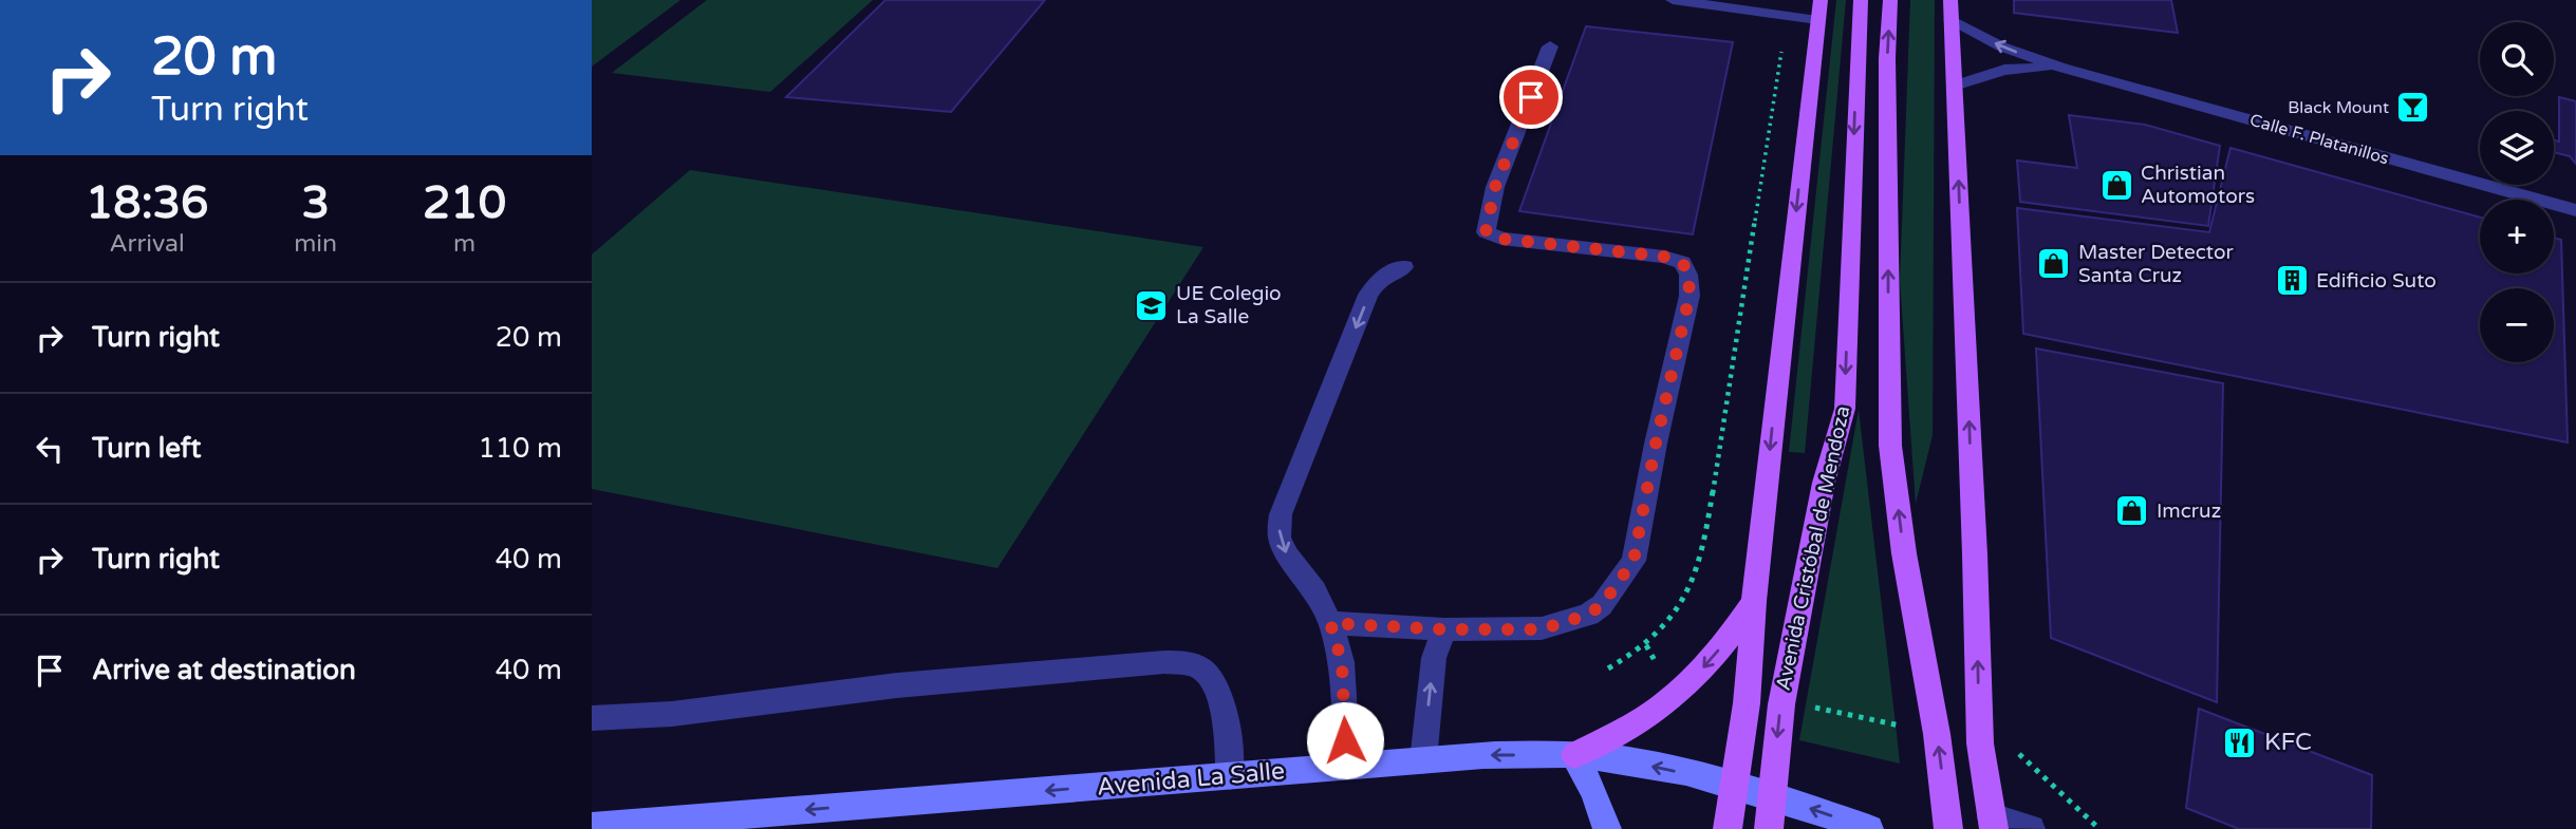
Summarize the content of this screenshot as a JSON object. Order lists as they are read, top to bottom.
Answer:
{
  "streets": {
    "main road": ["Avenida Cristóbal de Mendoza", "Avenida La Salle"],
    "street": ["Calle F. Platanillos"]
  },
  "crossings": [
    ["Avenida Cristóbal de Mendoza", "Avenida La Salle"]
  ],
  "one_way": ["Avenida La Salle"],
  "places": {
    "bar": ["Black Mount"],
    "shop": ["Christian Automotors", "Master Detector Santa Cruz", "Imcruz"],
    "building": ["Edificio Suto"],
    "school or university": ["UE Colegio La Salle"],
    "restaurant": ["KFC"]
  },
  "page": {
    "turn": ["20 m", "Turn right"],
    "map_buttons": ["+", "−"],
    "eta": [
      "18:36",
      "Arrival",
      "3",
      "min",
      "210",
      "m"
    ],
    "list": [
      {
        "name": "Turn right",
        "value": "20 m"
      },
      {
        "name": "Turn left",
        "value": "110 m"
      },
      {
        "name": "Turn right",
        "value": "40 m"
      },
      {
        "name": "Arrive at destination",
        "value": "40 m"
      }
    ]
  }
}
